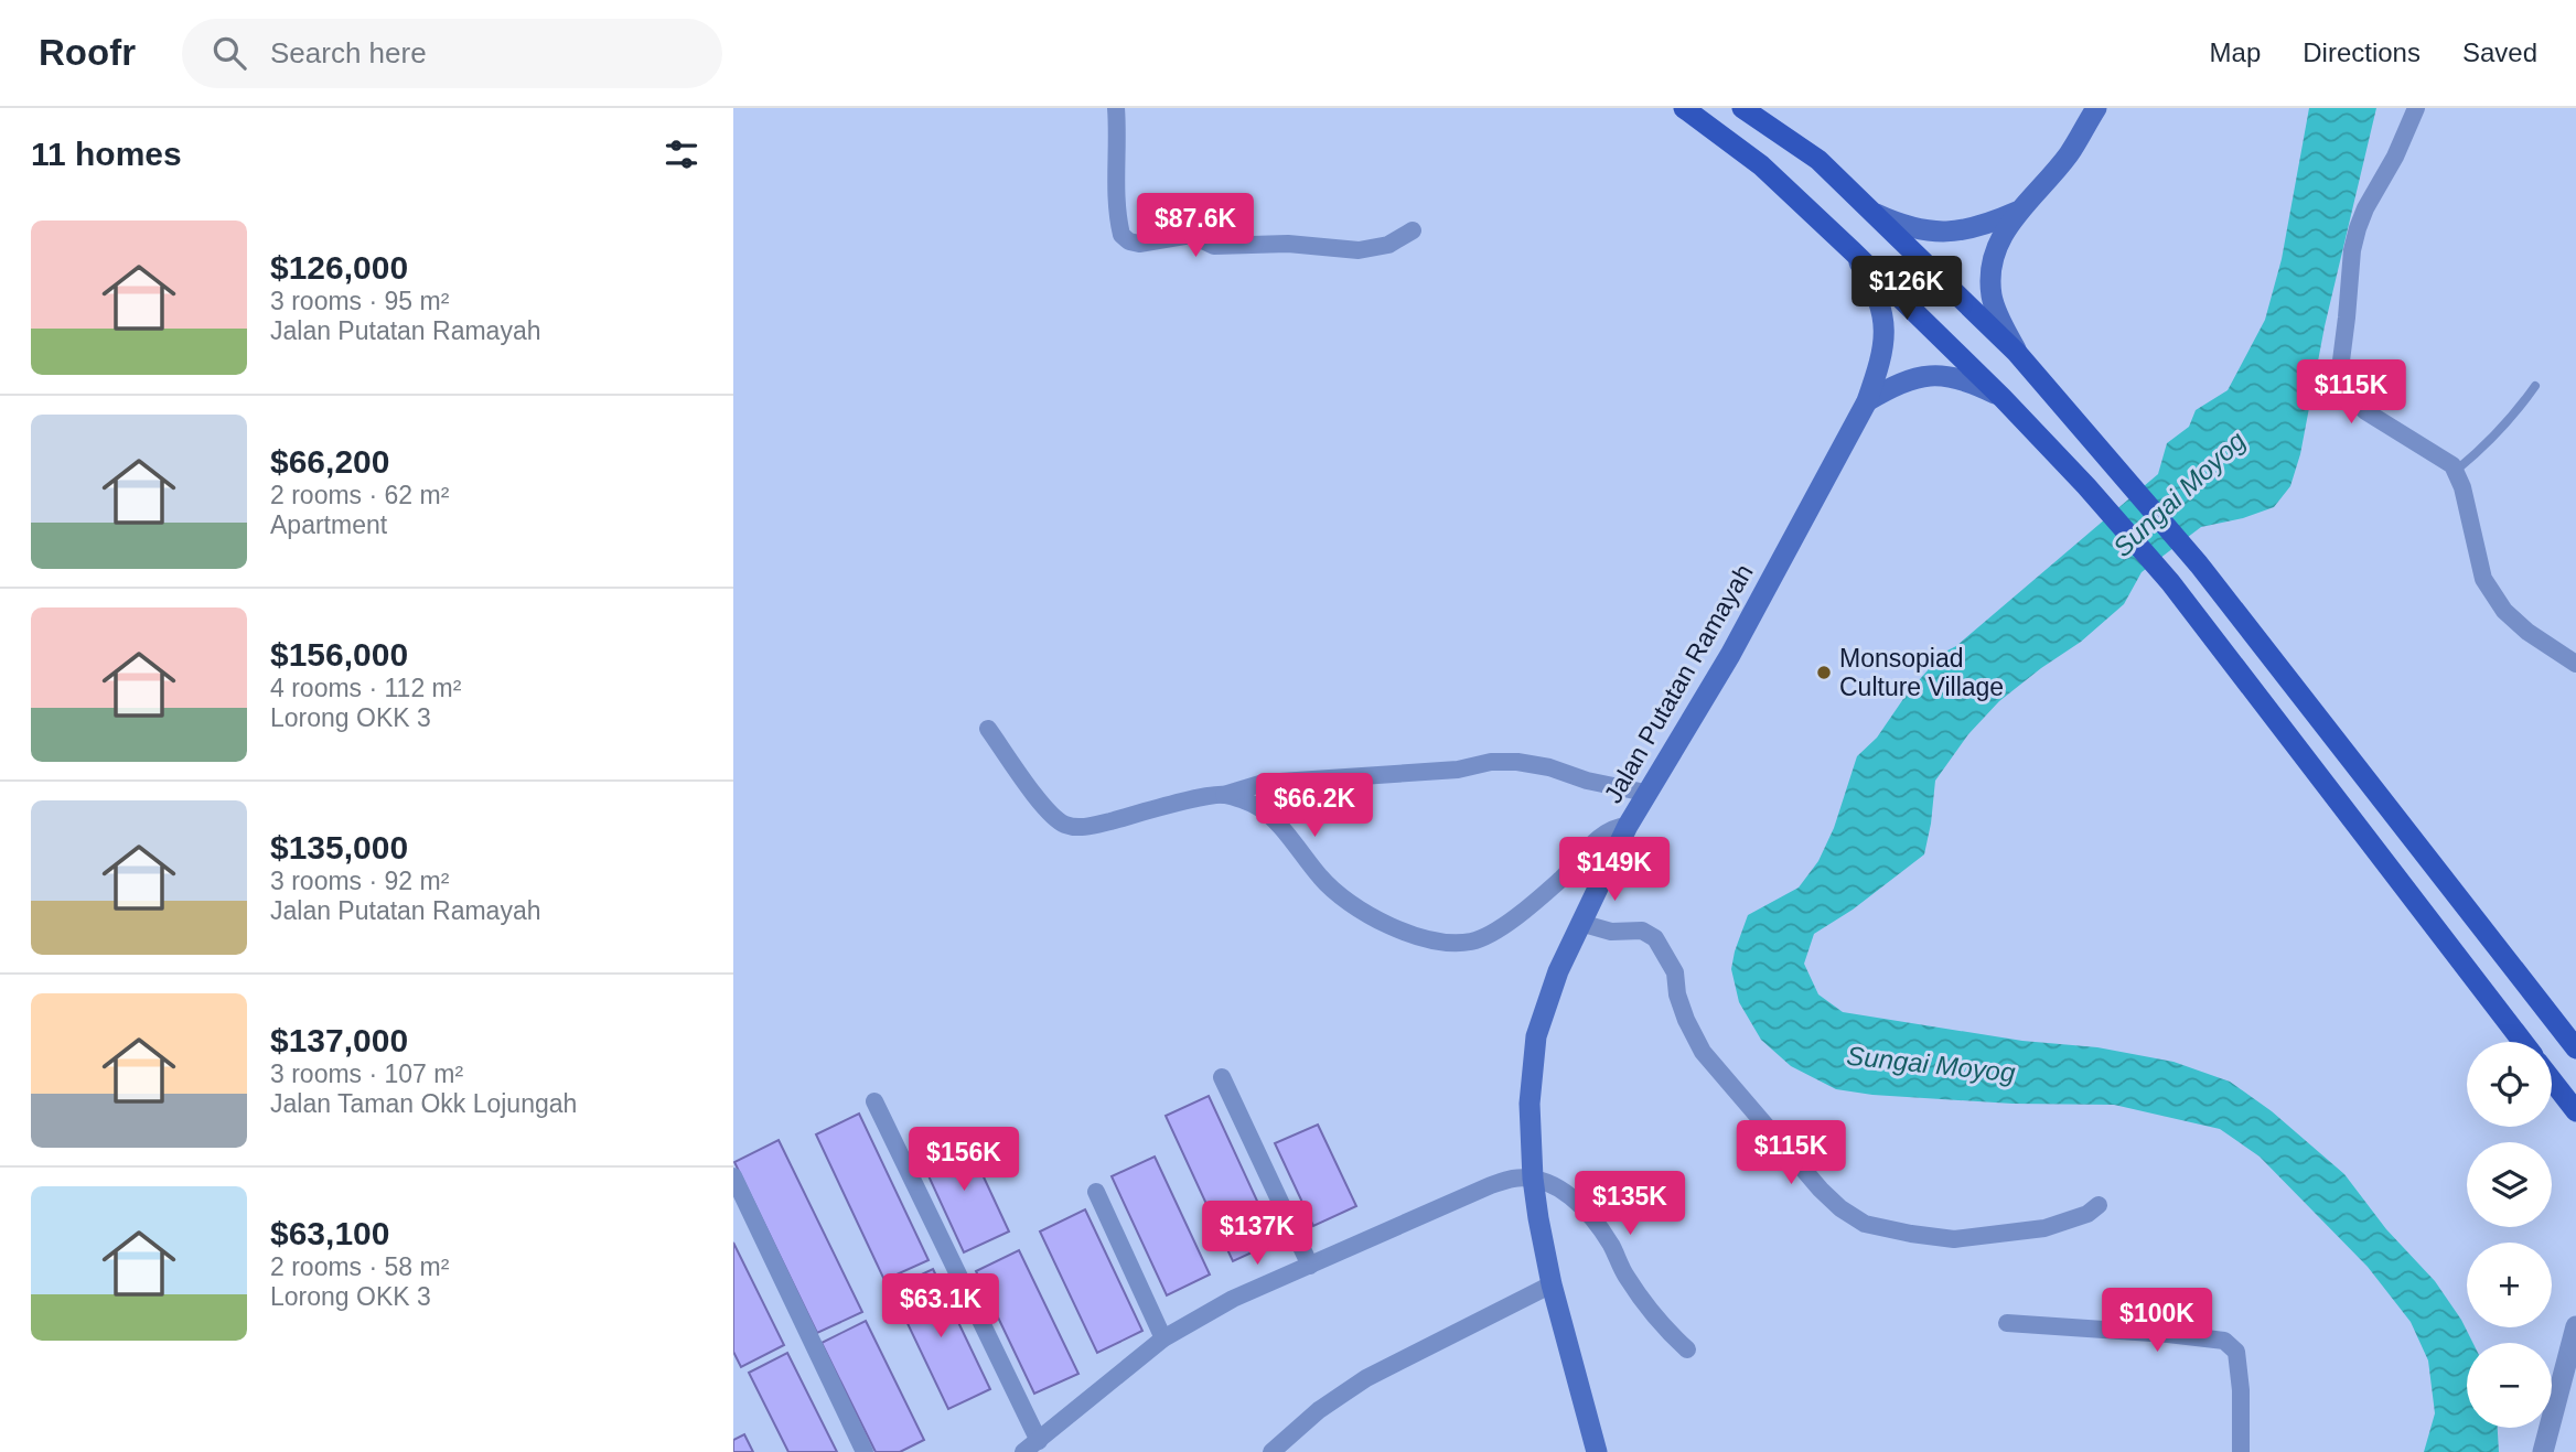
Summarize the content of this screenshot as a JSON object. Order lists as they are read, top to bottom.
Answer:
{
  "streets": {
    "main road": ["Jalan Putatan Ramayah"]
  },
  "water": ["Sungai Moyog"],
  "places": ["Monsopiad Culture Village"],
  "page": {
    "header": "Roofr",
    "search": "Search here",
    "nav": ["Map", "Directions", "Saved"],
    "heading": "11 homes",
    "price": [
      "$87.6K",
      "$126K",
      "$115K",
      "$66.2K",
      "$149K",
      "$115K",
      "$156K",
      "$135K",
      "$137K",
      "$63.1K",
      "$100K"
    ],
    "list": [
      {
        "name": "$126,000",
        "note": "3 rooms · 95 m² · Jalan Putatan Ramayah"
      },
      {
        "name": "$66,200",
        "note": "2 rooms · 62 m² · Apartment"
      },
      {
        "name": "$156,000",
        "note": "4 rooms · 112 m² · Lorong OKK 3"
      },
      {
        "name": "$135,000",
        "note": "3 rooms · 92 m² · Jalan Putatan Ramayah"
      },
      {
        "name": "$137,000",
        "note": "3 rooms · 107 m² · Jalan Taman Okk Lojungah"
      },
      {
        "name": "$63,100",
        "note": "2 rooms · 58 m² · Lorong OKK 3"
      }
    ],
    "map_buttons": ["+", "−"]
  }
}
